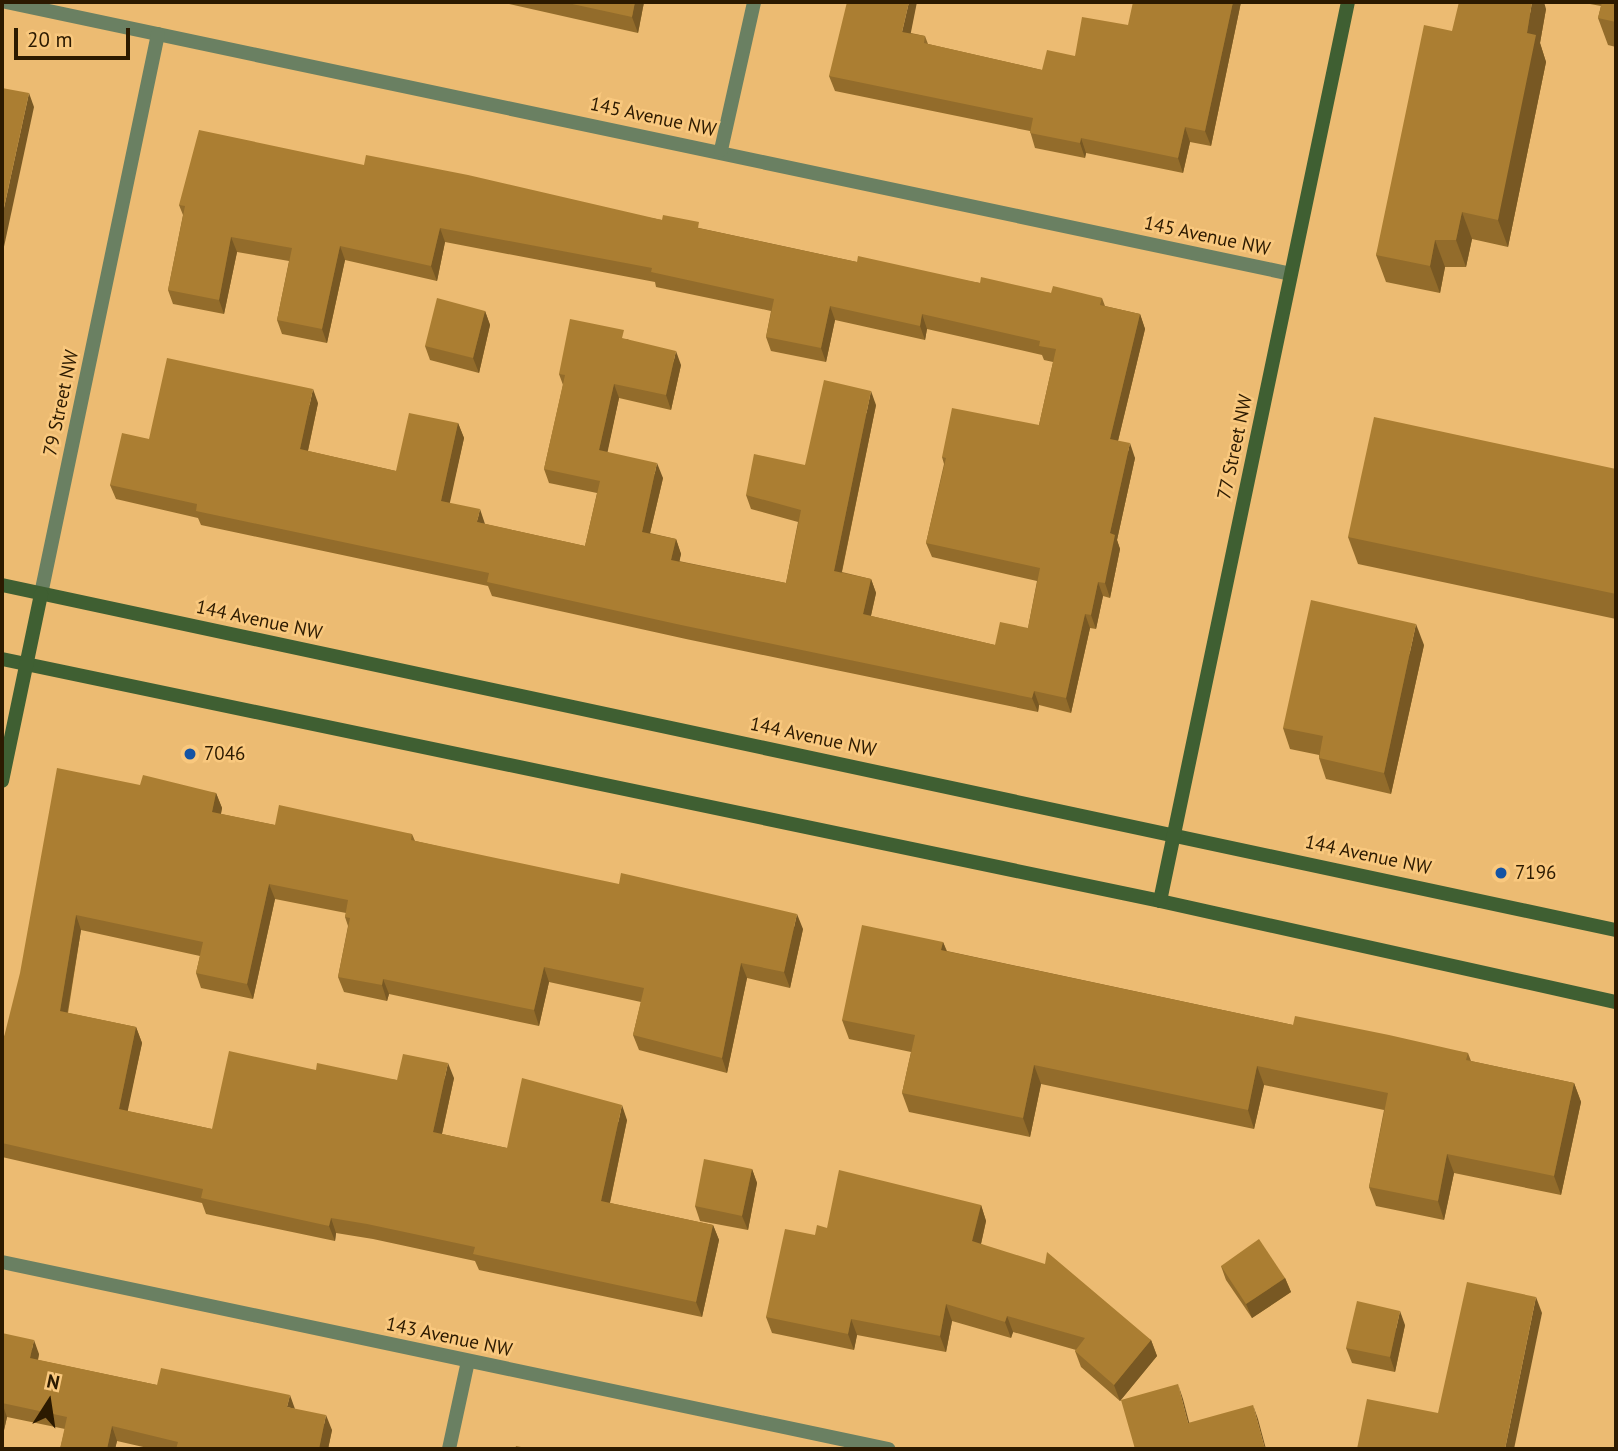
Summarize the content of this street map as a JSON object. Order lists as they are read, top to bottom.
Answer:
{
  "streets": {
    "street": [
      "145 Avenue NW",
      "79 Street NW",
      "77 Street NW",
      "144 Avenue NW",
      "143 Avenue NW"
    ]
  },
  "crossings": [
    ["145 Avenue NW", "79 Street NW"],
    ["145 Avenue NW", "77 Street NW"],
    ["79 Street NW", "144 Avenue NW"],
    ["77 Street NW", "144 Avenue NW"]
  ],
  "places": ["7046", "7196"],
  "scale_bar": "20 m",
  "north": "top"
}
